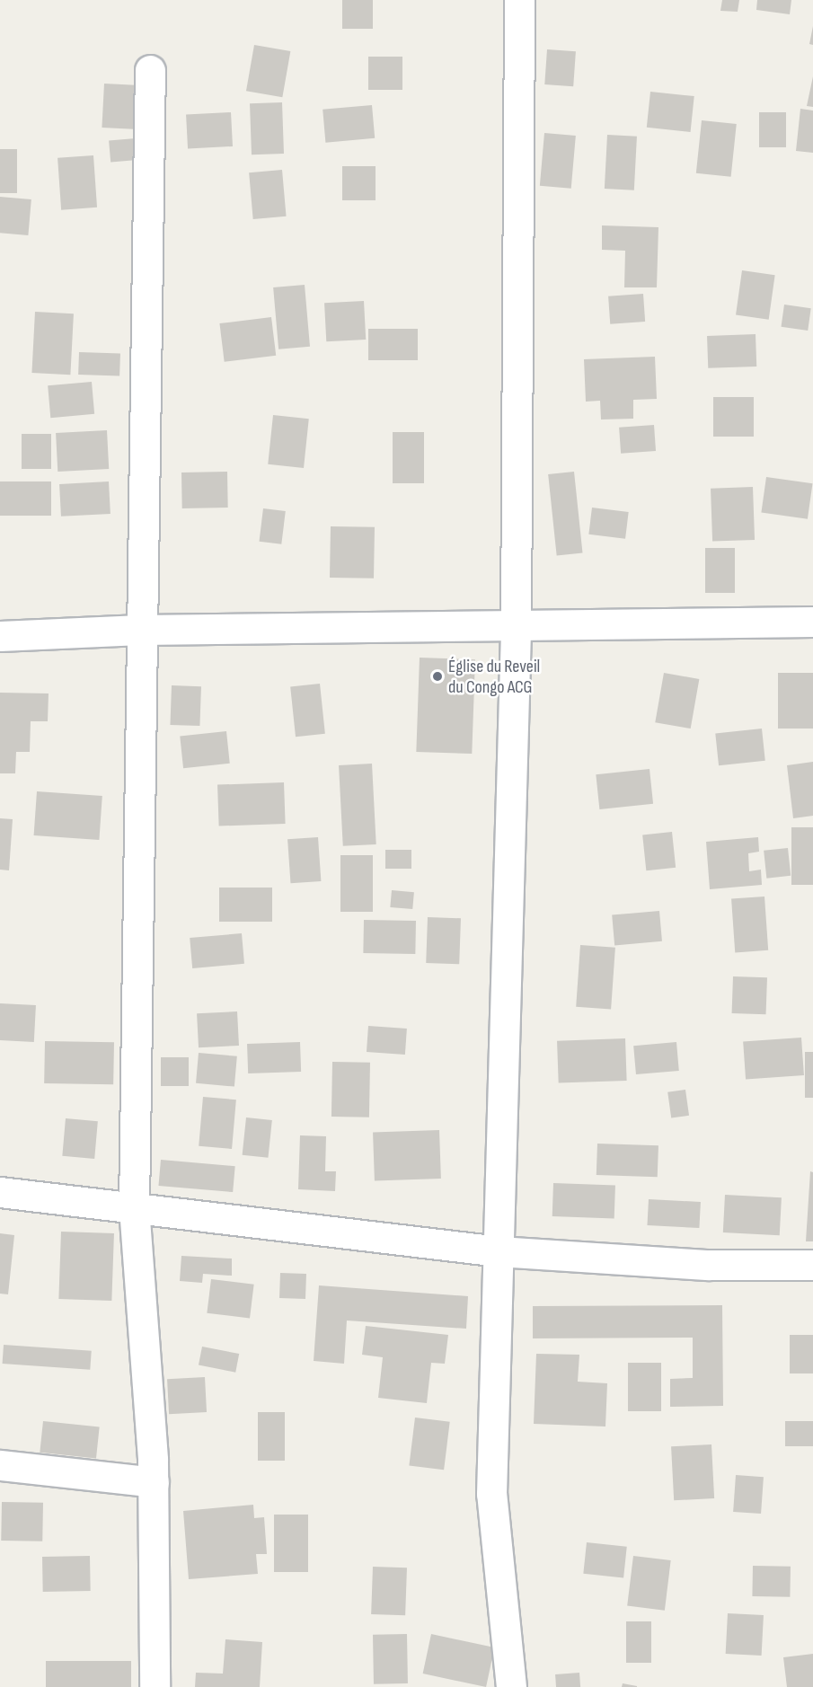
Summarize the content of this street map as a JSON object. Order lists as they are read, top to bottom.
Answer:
{
  "places": ["Église du Reveil du Congo ACG"]
}
